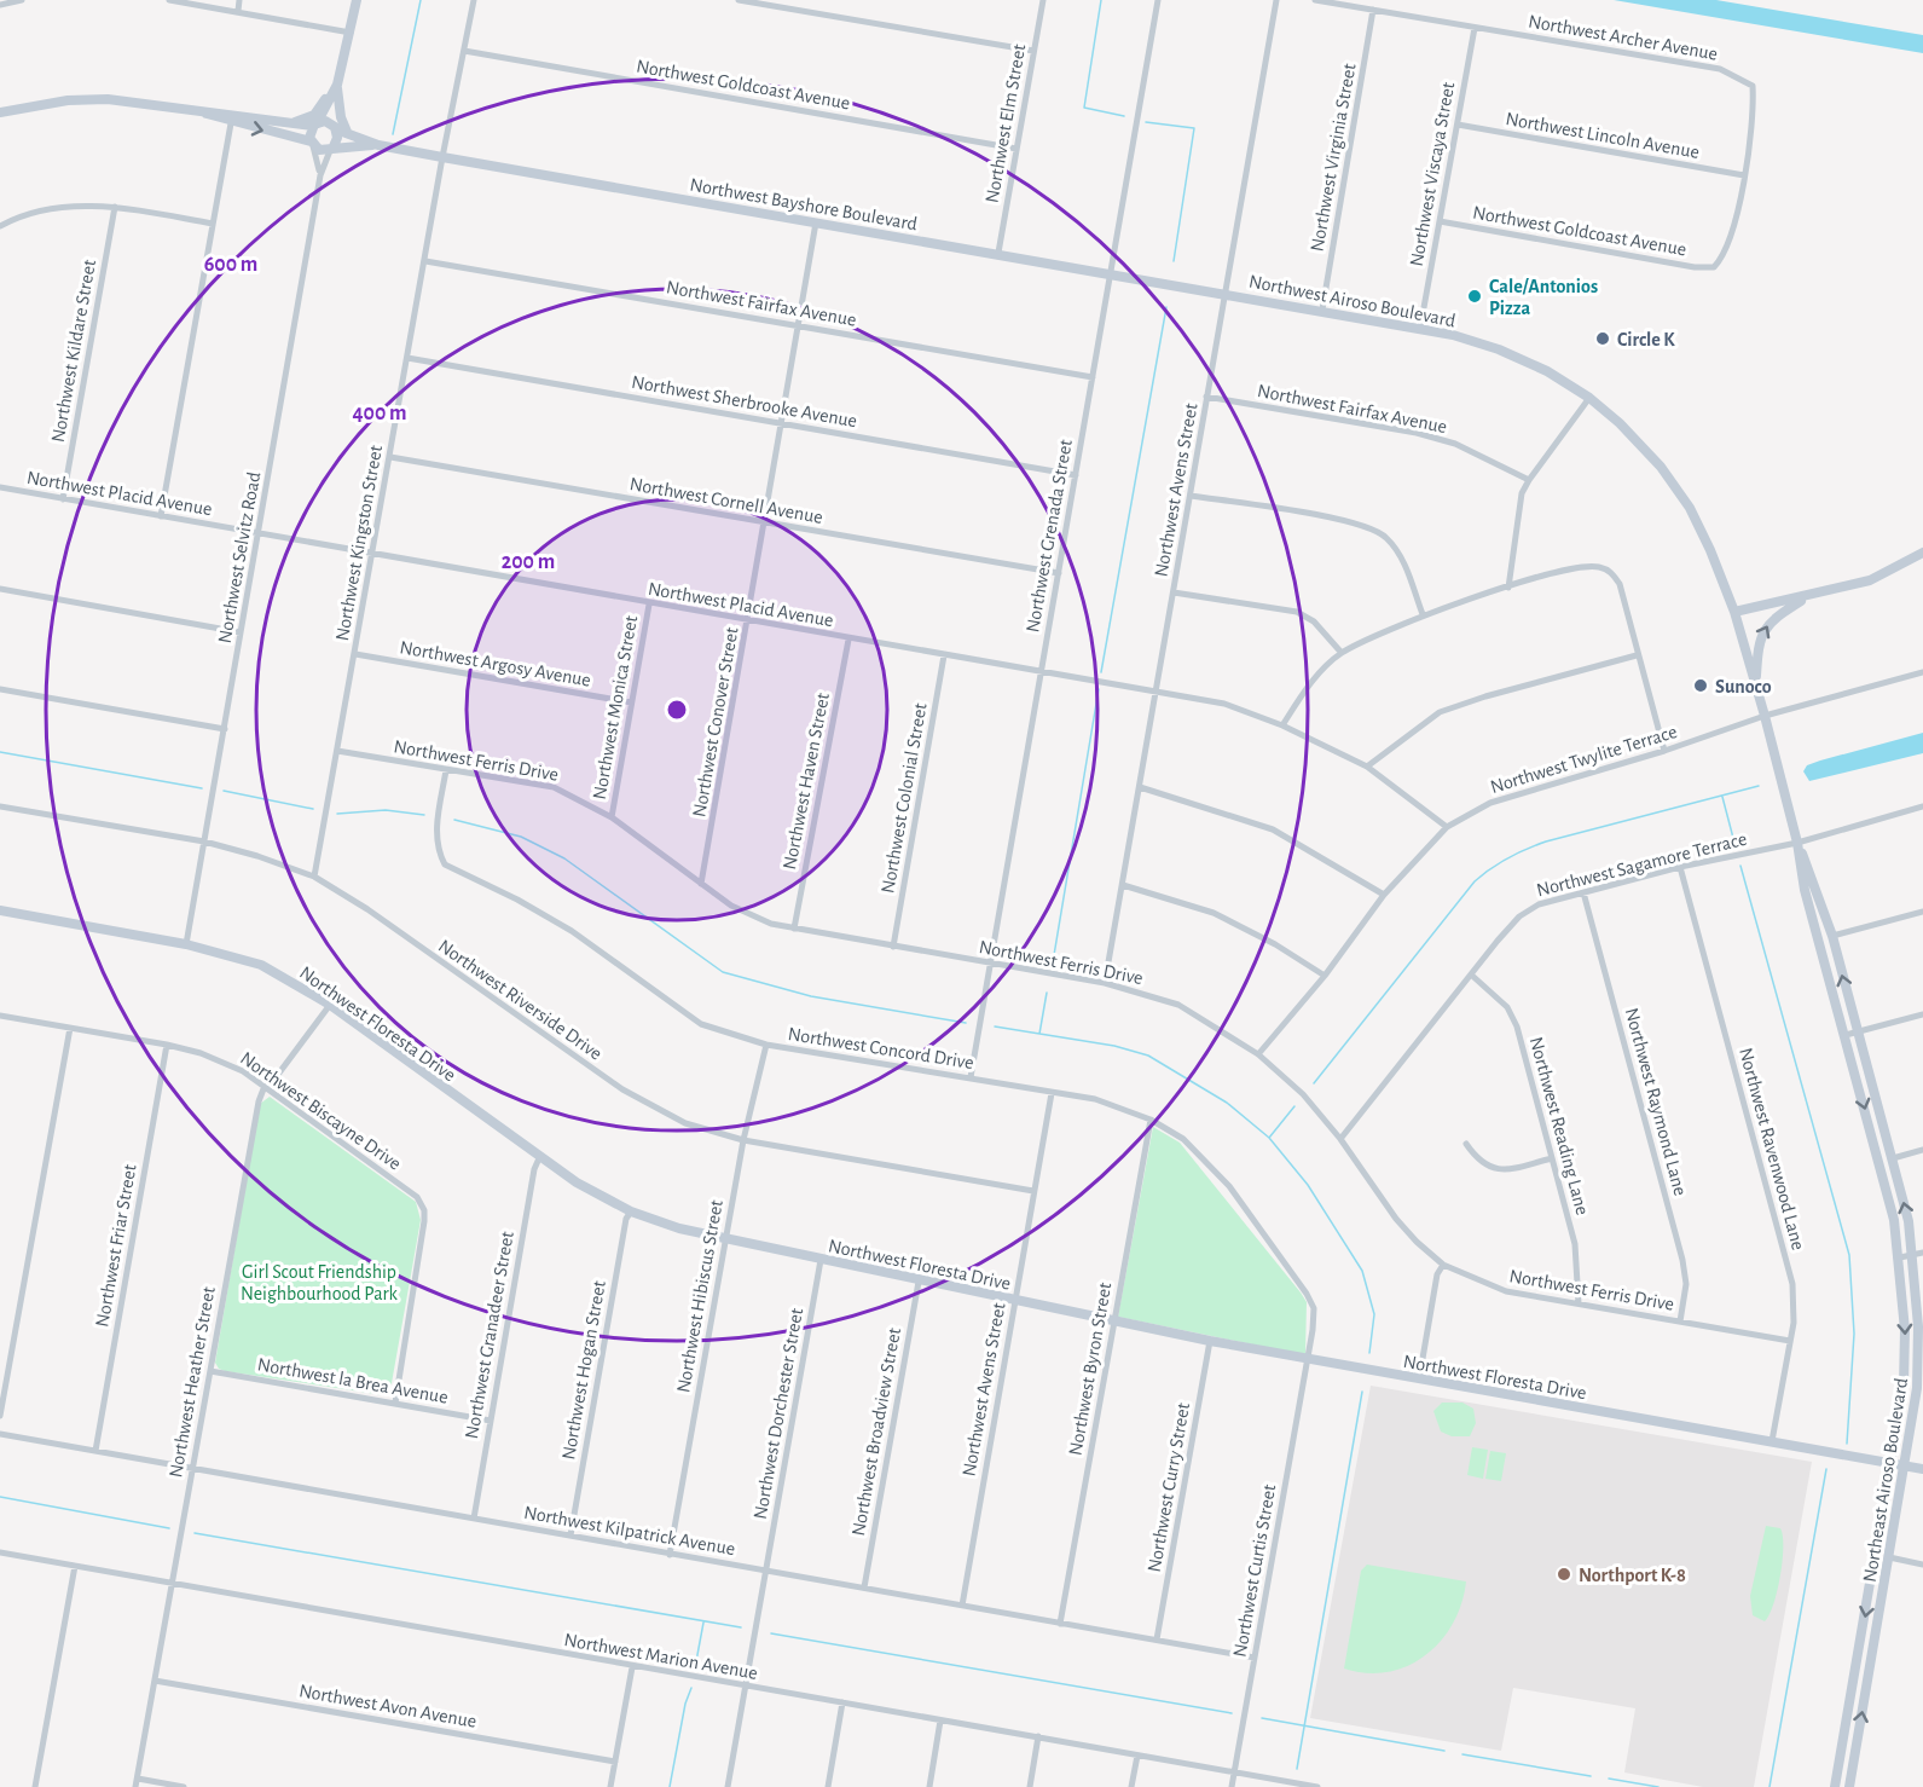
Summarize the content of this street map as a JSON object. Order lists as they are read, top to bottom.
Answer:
{
  "streets": {
    "main road": [
      "Northwest Bayshore Boulevard",
      "Northwest Airoso Boulevard",
      "Northwest Floresta Drive",
      "Northeast Airoso Boulevard"
    ],
    "street": [
      "Northwest Archer Avenue",
      "Northwest Goldcoast Avenue",
      "Northwest Elm Street",
      "Northwest Lincoln Avenue",
      "Northwest Virginia Street",
      "Northwest Viscaya Street",
      "Northwest Fairfax Avenue",
      "Northwest Kildare Street",
      "Northwest Sherbrooke Avenue",
      "Northwest Avens Street",
      "Northwest Placid Avenue",
      "Northwest Cornell Avenue",
      "Northwest Grenada Street",
      "Northwest Kingston Street",
      "Northwest Selvitz Road",
      "Northwest Argosy Avenue",
      "Northwest Monica Street",
      "Northwest Conover Street",
      "Northwest Twylite Terrace",
      "Northwest Ferris Drive",
      "Northwest Haven Street",
      "Northwest Colonial Street",
      "Northwest Sagamore Terrace",
      "Northwest Riverside Drive",
      "Northwest Concord Drive",
      "Northwest Raymond Lane",
      "Northwest Biscayne Drive",
      "Northwest Reading Lane",
      "Northwest Ravenwood Lane",
      "Northwest Friar Street",
      "Northwest Hibiscus Street",
      "Northwest Granadeer Street",
      "Northwest Byron Street",
      "Northwest Hogan Street",
      "Northwest la Brea Avenue",
      "Northwest Heather Street",
      "Northwest Dorchester Street",
      "Northwest Broadview Street",
      "Northwest Curry Street",
      "Northwest Kilpatrick Avenue",
      "Northwest Curtis Street",
      "Northwest Marion Avenue",
      "Northwest Avon Avenue"
    ]
  },
  "crossings": [
    ["Northwest Archer Avenue", "Northwest Goldcoast Avenue"],
    ["Northwest Archer Avenue", "Northwest Lincoln Avenue"],
    ["Northwest Archer Avenue", "Northwest Virginia Street"],
    ["Northwest Archer Avenue", "Northwest Viscaya Street"],
    ["Northwest Goldcoast Avenue", "Northwest Elm Street"],
    ["Northwest Goldcoast Avenue", "Northwest Lincoln Avenue"],
    ["Northwest Goldcoast Avenue", "Northwest Viscaya Street"],
    ["Northwest Goldcoast Avenue", "Northwest Kingston Street"],
    ["Northwest Elm Street", "Northwest Bayshore Boulevard"],
    ["Northwest Lincoln Avenue", "Northwest Viscaya Street"],
    ["Northwest Virginia Street", "Northwest Airoso Boulevard"],
    ["Northwest Viscaya Street", "Northwest Airoso Boulevard"],
    ["Northwest Bayshore Boulevard", "Northwest Airoso Boulevard"],
    ["Northwest Bayshore Boulevard", "Northwest Avens Street"],
    ["Northwest Bayshore Boulevard", "Northwest Grenada Street"],
    ["Northwest Bayshore Boulevard", "Northwest Kingston Street"],
    ["Northwest Bayshore Boulevard", "Northwest Selvitz Road"],
    ["Northwest Bayshore Boulevard", "Northwest Conover Street"],
    ["Northwest Airoso Boulevard", "Northwest Avens Street"],
    ["Northwest Airoso Boulevard", "Northeast Airoso Boulevard"],
    ["Northwest Fairfax Avenue", "Northwest Avens Street"],
    ["Northwest Fairfax Avenue", "Northwest Grenada Street"],
    ["Northwest Fairfax Avenue", "Northwest Kingston Street"],
    ["Northwest Fairfax Avenue", "Northwest Conover Street"],
    ["Northwest Kildare Street", "Northwest Placid Avenue"],
    ["Northwest Sherbrooke Avenue", "Northwest Grenada Street"],
    ["Northwest Sherbrooke Avenue", "Northwest Kingston Street"],
    ["Northwest Sherbrooke Avenue", "Northwest Conover Street"],
    ["Northwest Avens Street", "Northwest Placid Avenue"],
    ["Northwest Avens Street", "Northwest Ferris Drive"],
    ["Northwest Avens Street", "Northwest Riverside Drive"],
    ["Northwest Avens Street", "Northwest Floresta Drive"],
    ["Northwest Avens Street", "Northwest Concord Drive"],
    ["Northwest Avens Street", "Northwest Kilpatrick Avenue"],
    ["Northwest Placid Avenue", "Northwest Grenada Street"],
    ["Northwest Placid Avenue", "Northwest Kingston Street"],
    ["Northwest Placid Avenue", "Northwest Selvitz Road"],
    ["Northwest Placid Avenue", "Northwest Monica Street"],
    ["Northwest Placid Avenue", "Northwest Conover Street"],
    ["Northwest Placid Avenue", "Northwest Twylite Terrace"],
    ["Northwest Placid Avenue", "Northwest Haven Street"],
    ["Northwest Placid Avenue", "Northwest Colonial Street"],
    ["Northwest Cornell Avenue", "Northwest Grenada Street"],
    ["Northwest Cornell Avenue", "Northwest Kingston Street"],
    ["Northwest Cornell Avenue", "Northwest Conover Street"],
    ["Northwest Grenada Street", "Northwest Ferris Drive"],
    ["Northwest Grenada Street", "Northwest Concord Drive"],
    ["Northwest Kingston Street", "Northwest Argosy Avenue"],
    ["Northwest Kingston Street", "Northwest Ferris Drive"],
    ["Northwest Kingston Street", "Northwest Riverside Drive"],
    ["Northwest Selvitz Road", "Northwest Riverside Drive"],
    ["Northwest Selvitz Road", "Northwest Floresta Drive"],
    ["Northwest Argosy Avenue", "Northwest Monica Street"],
    ["Northwest Monica Street", "Northwest Ferris Drive"],
    ["Northwest Conover Street", "Northwest Ferris Drive"],
    ["Northwest Twylite Terrace", "Northwest Ferris Drive"],
    ["Northwest Twylite Terrace", "Northeast Airoso Boulevard"],
    ["Northwest Ferris Drive", "Northwest Haven Street"],
    ["Northwest Ferris Drive", "Northwest Colonial Street"],
    ["Northwest Ferris Drive", "Northwest Sagamore Terrace"],
    ["Northwest Ferris Drive", "Northwest Concord Drive"],
    ["Northwest Ferris Drive", "Northwest Raymond Lane"],
    ["Northwest Ferris Drive", "Northwest Reading Lane"],
    ["Northwest Ferris Drive", "Northwest Ravenwood Lane"],
    ["Northwest Sagamore Terrace", "Northwest Raymond Lane"],
    ["Northwest Sagamore Terrace", "Northwest Reading Lane"],
    ["Northwest Sagamore Terrace", "Northwest Ravenwood Lane"],
    ["Northwest Sagamore Terrace", "Northeast Airoso Boulevard"],
    ["Northwest Riverside Drive", "Northwest Hibiscus Street"],
    ["Northwest Floresta Drive", "Northwest Concord Drive"],
    ["Northwest Floresta Drive", "Northwest Ravenwood Lane"],
    ["Northwest Floresta Drive", "Northwest Hibiscus Street"],
    ["Northwest Floresta Drive", "Northwest Granadeer Street"],
    ["Northwest Floresta Drive", "Northwest Byron Street"],
    ["Northwest Floresta Drive", "Northwest Hogan Street"],
    ["Northwest Floresta Drive", "Northwest Heather Street"],
    ["Northwest Floresta Drive", "Northwest Dorchester Street"],
    ["Northwest Floresta Drive", "Northwest Broadview Street"],
    ["Northwest Floresta Drive", "Northeast Airoso Boulevard"],
    ["Northwest Floresta Drive", "Northwest Curry Street"],
    ["Northwest Floresta Drive", "Northwest Curtis Street"],
    ["Northwest Concord Drive", "Northwest Hibiscus Street"],
    ["Northwest Concord Drive", "Northwest Byron Street"],
    ["Northwest Concord Drive", "Northwest Curtis Street"],
    ["Northwest Biscayne Drive", "Northwest Friar Street"],
    ["Northwest Biscayne Drive", "Northwest la Brea Avenue"],
    ["Northwest Biscayne Drive", "Northwest Heather Street"],
    ["Northwest Friar Street", "Northwest Kilpatrick Avenue"],
    ["Northwest Hibiscus Street", "Northwest Kilpatrick Avenue"],
    ["Northwest Granadeer Street", "Northwest la Brea Avenue"],
    ["Northwest Granadeer Street", "Northwest Kilpatrick Avenue"],
    ["Northwest Byron Street", "Northwest Kilpatrick Avenue"],
    ["Northwest Hogan Street", "Northwest Kilpatrick Avenue"],
    ["Northwest la Brea Avenue", "Northwest Heather Street"],
    ["Northwest Heather Street", "Northwest Kilpatrick Avenue"],
    ["Northwest Heather Street", "Northwest Marion Avenue"],
    ["Northwest Heather Street", "Northwest Avon Avenue"],
    ["Northwest Dorchester Street", "Northwest Kilpatrick Avenue"],
    ["Northwest Dorchester Street", "Northwest Marion Avenue"],
    ["Northwest Broadview Street", "Northwest Kilpatrick Avenue"],
    ["Northwest Curry Street", "Northwest Kilpatrick Avenue"],
    ["Northwest Kilpatrick Avenue", "Northwest Curtis Street"],
    ["Northwest Curtis Street", "Northwest Marion Avenue"]
  ],
  "parks": ["Girl Scout Friendship Neighbourhood Park"],
  "places": [
    "Cale/Antonios Pizza",
    "Circle K",
    "Sunoco",
    "Northport K-8"
  ],
  "rings": ["600 m", "400 m", "200 m"]
}
